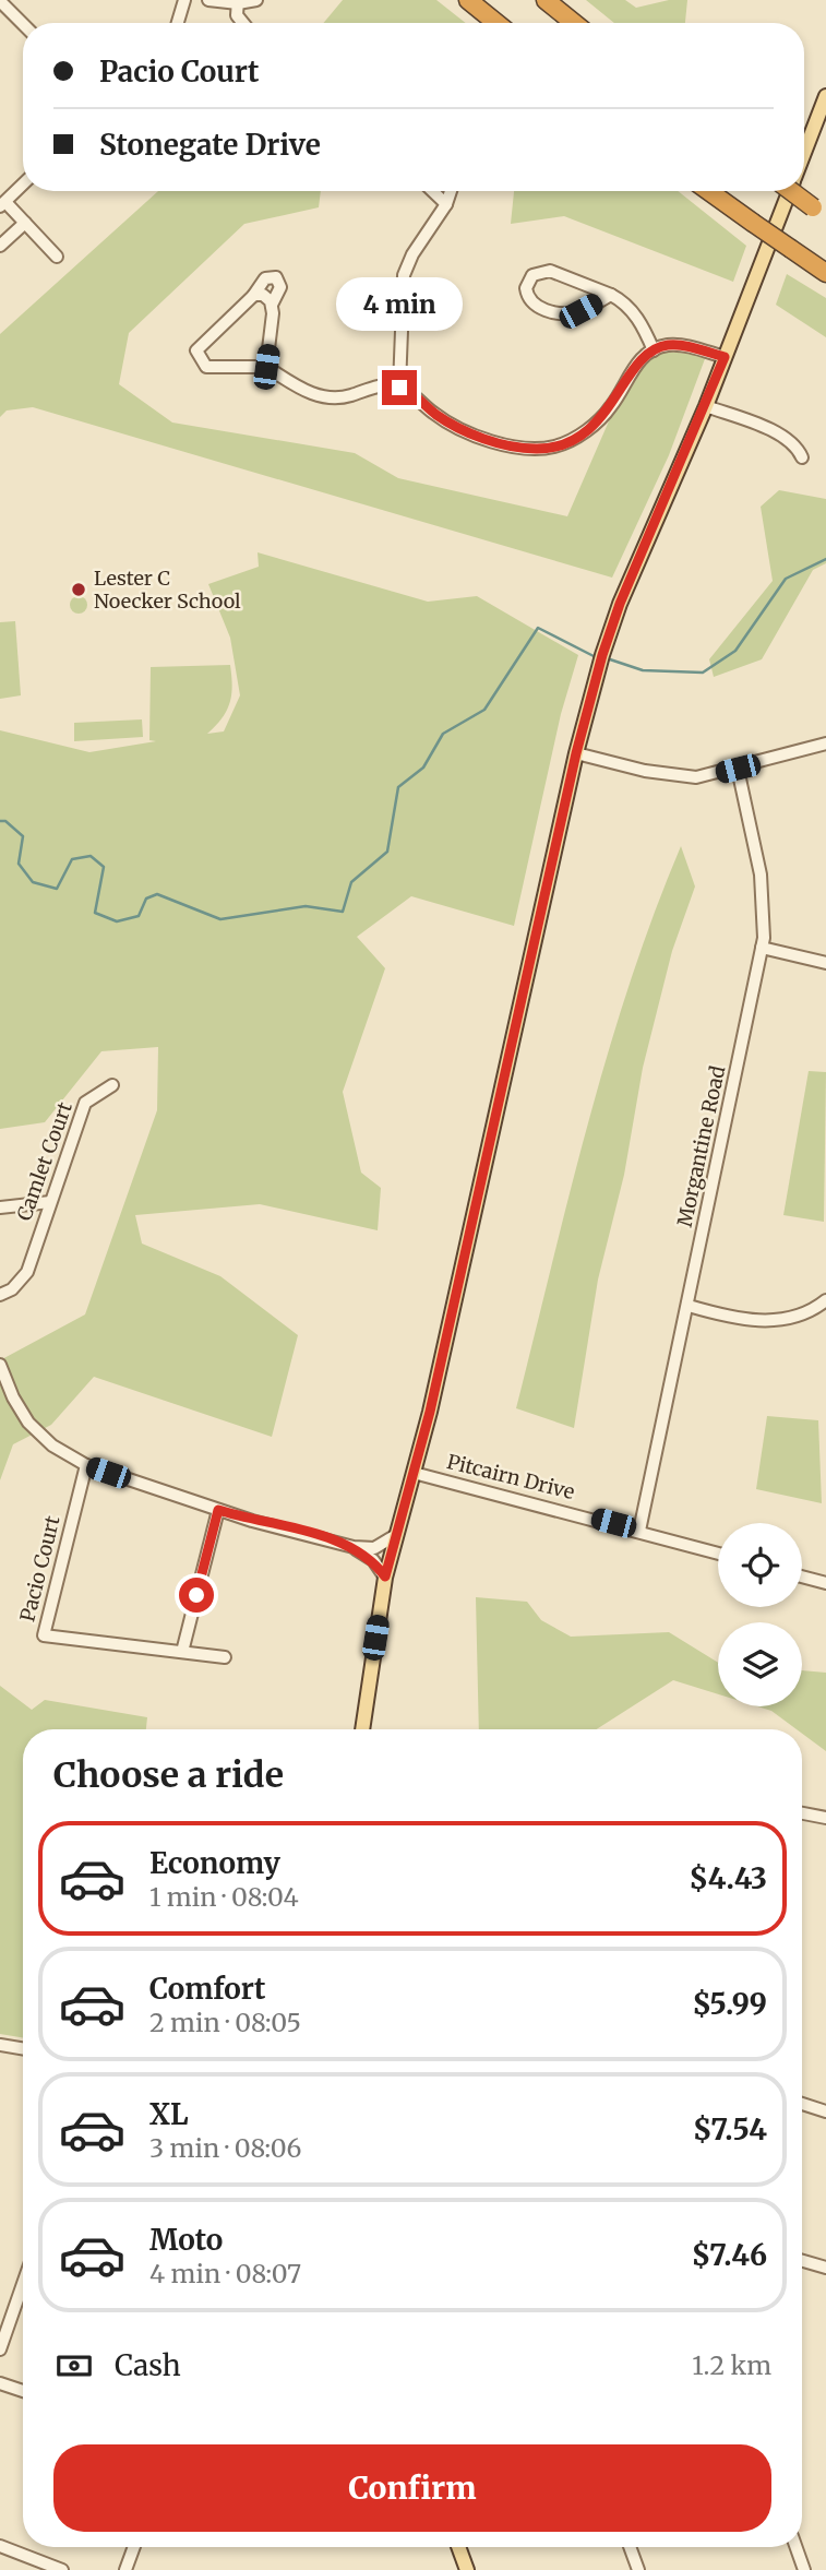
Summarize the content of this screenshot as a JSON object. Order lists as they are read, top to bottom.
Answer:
{
  "streets": {
    "street": [
      "Morgantine Road",
      "Camlet Court",
      "Pitcairn Drive",
      "Pacio Court"
    ]
  },
  "crossings": [
    ["Morgantine Road", "Pitcairn Drive"]
  ],
  "places": ["Lester C Noecker School"],
  "page": {
    "banner": ["Pacio Court", "Stonegate Drive"],
    "bubble": "4 min",
    "heading": "Choose a ride",
    "list": [
      {
        "name": "Economy",
        "note": "1 min · 08:04",
        "value": "$4.43"
      },
      {
        "name": "Comfort",
        "note": "2 min · 08:05",
        "value": "$5.99"
      },
      {
        "name": "XL",
        "note": "3 min · 08:06",
        "value": "$7.54"
      },
      {
        "name": "Moto",
        "note": "4 min · 08:07",
        "value": "$7.46"
      }
    ],
    "pay": ["Cash", "1.2 km"],
    "buttons": "Confirm"
  }
}
